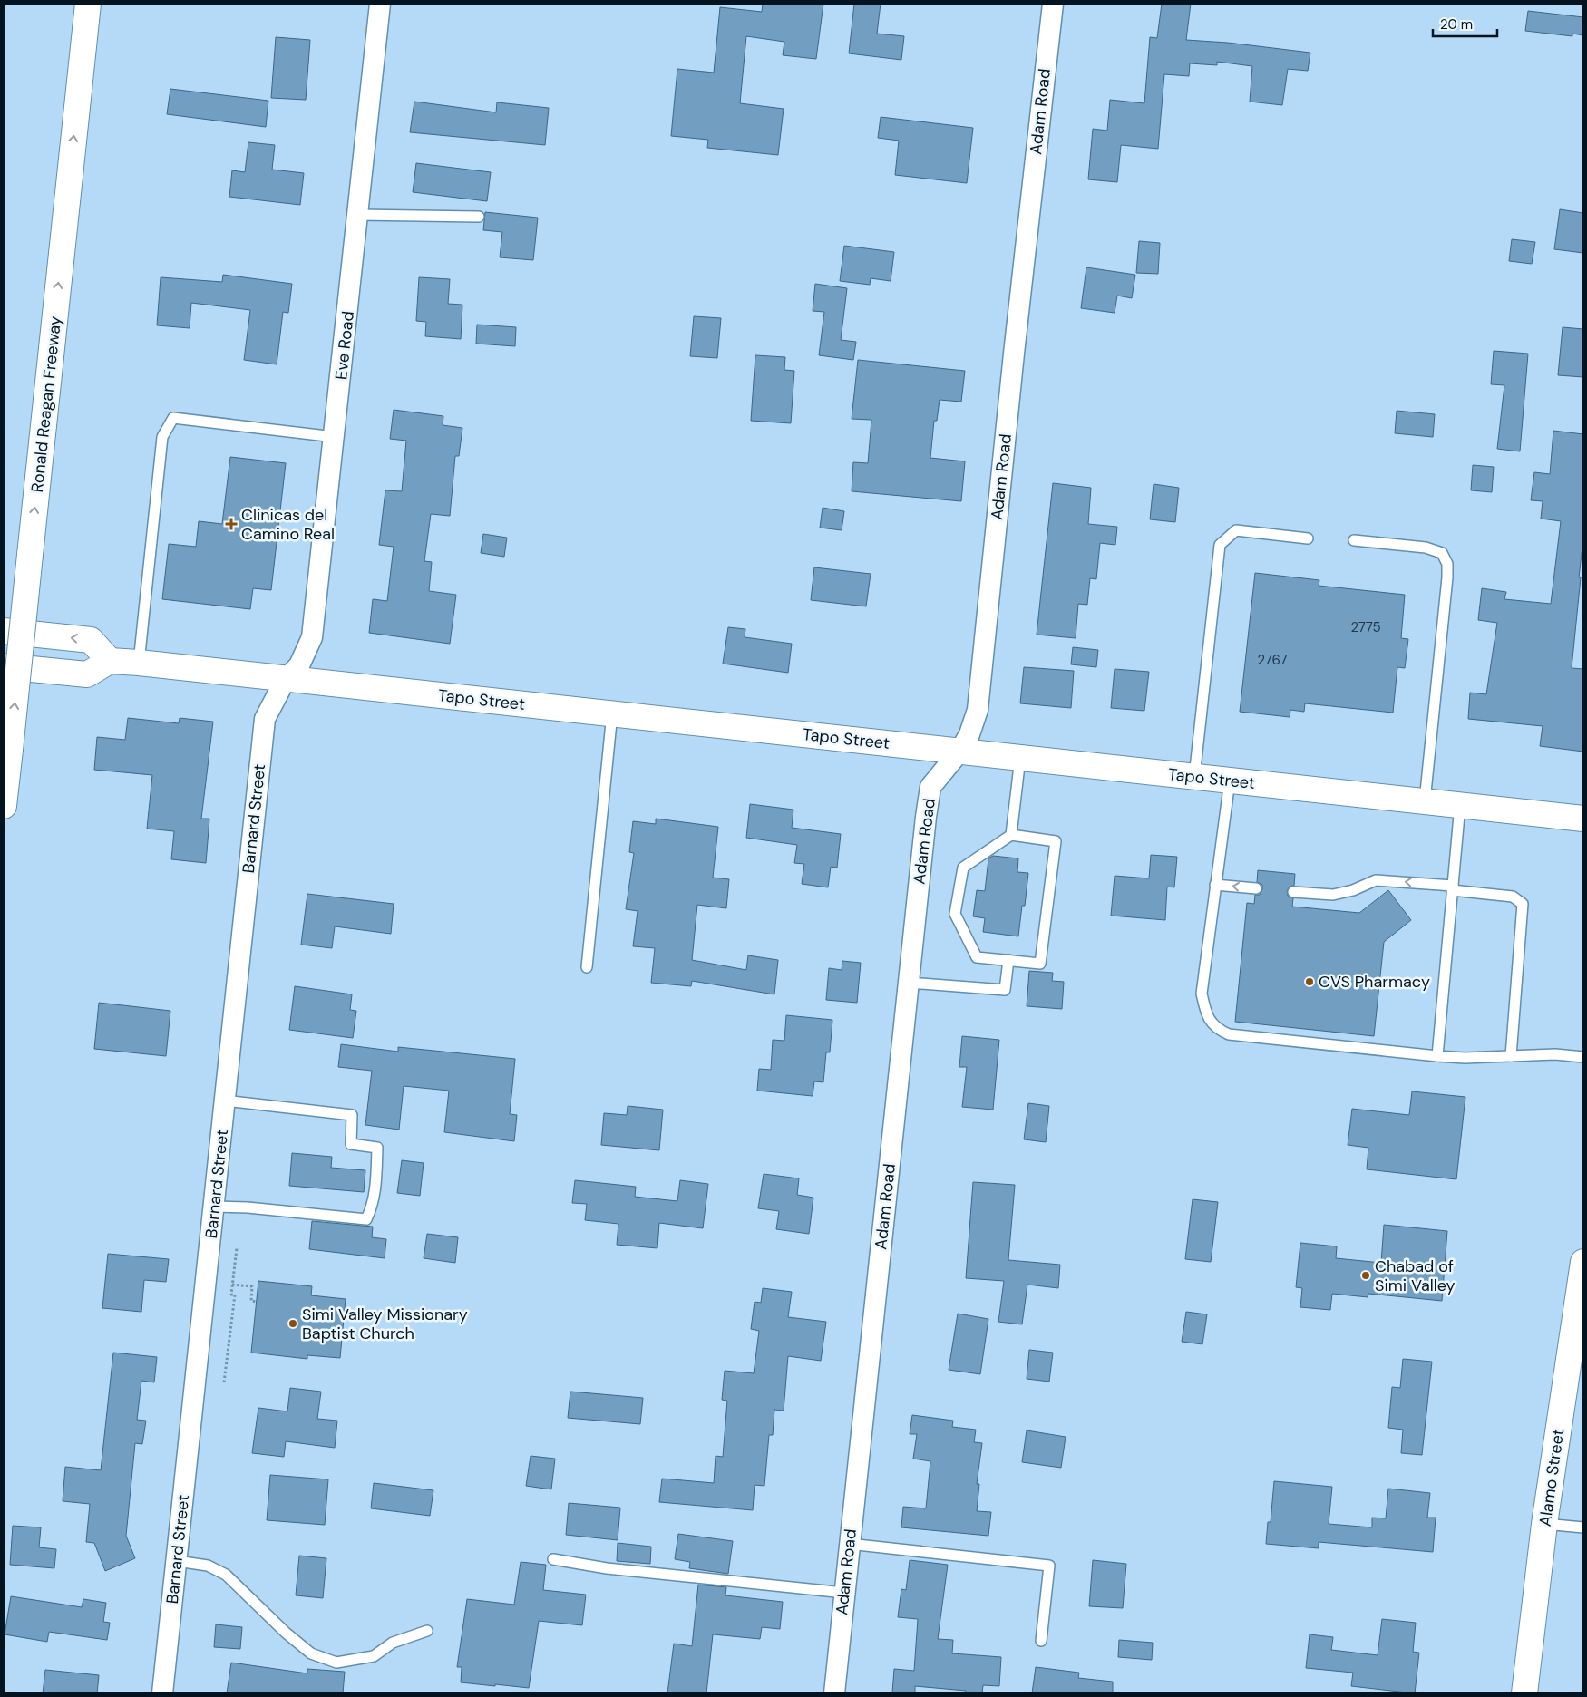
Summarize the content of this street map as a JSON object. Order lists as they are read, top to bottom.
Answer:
{
  "streets": {
    "main road": ["Ronald Reagan Freeway", "Tapo Street", "Alamo Street"],
    "street": ["Adam Road", "Eve Road", "Barnard Street"]
  },
  "crossings": [
    ["Adam Road", "Tapo Street"],
    ["Eve Road", "Tapo Street"],
    ["Eve Road", "Barnard Street"],
    ["Tapo Street", "Barnard Street"]
  ],
  "one_way": ["Ronald Reagan Freeway"],
  "places": {
    "health": ["Clinicas del Camino Real"],
    "other": ["CVS Pharmacy", "Chabad of Simi Valley", "Simi Valley Missionary Baptist Church"]
  },
  "house_numbers": ["2775", "2767"],
  "scale_bar": "20 m"
}
